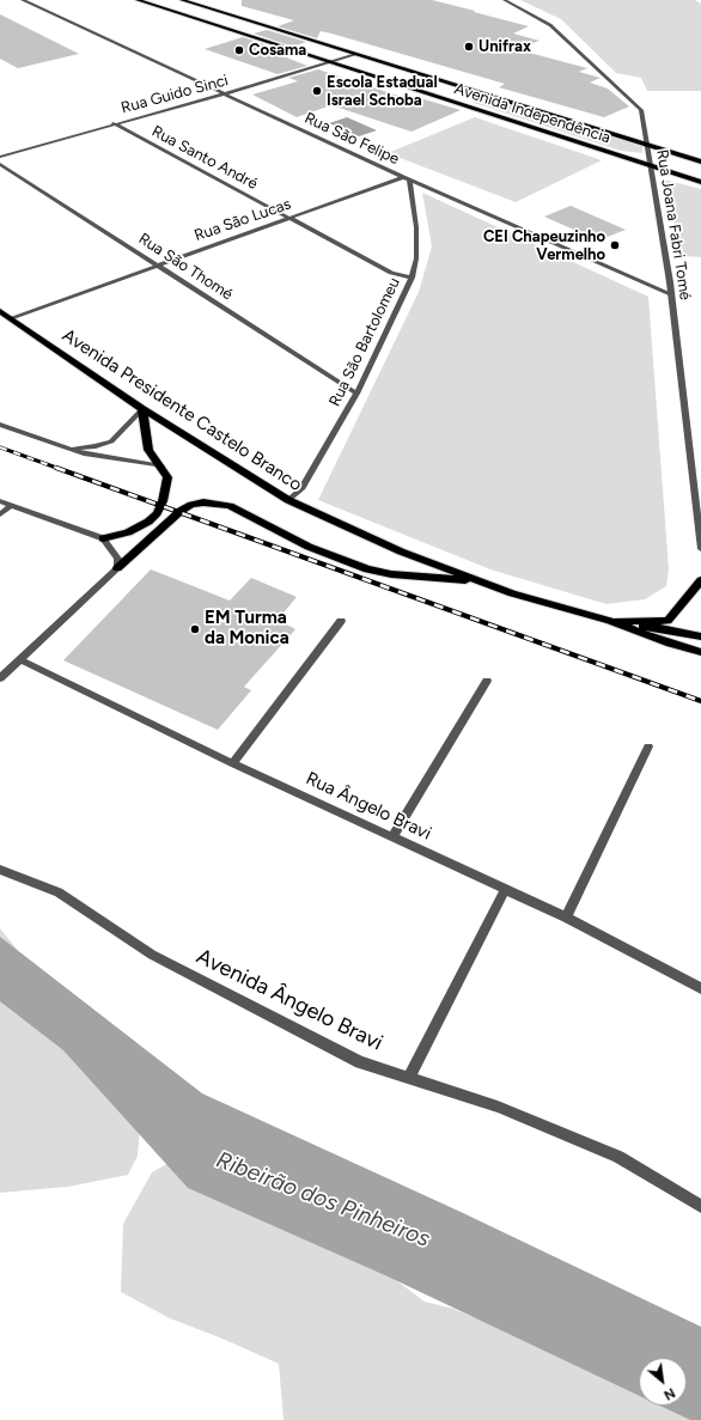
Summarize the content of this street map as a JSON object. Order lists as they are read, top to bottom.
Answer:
{
  "streets": {
    "main road": ["Avenida Independência", "Avenida Presidente Castelo Branco"],
    "street": [
      "Rua Guido Sinci",
      "Rua São Felipe",
      "Rua Santo André",
      "Rua São Lucas",
      "Rua Joana Fabri Tomé",
      "Rua São Thomé",
      "Rua São Bartolomeu",
      "Rua Ângelo Bravi",
      "Avenida Ângelo Bravi"
    ]
  },
  "crossings": [
    ["Rua Guido Sinci", "Avenida Independência"],
    ["Rua Guido Sinci", "Rua São Felipe"],
    ["Rua Guido Sinci", "Rua Santo André"],
    ["Avenida Independência", "Rua Joana Fabri Tomé"],
    ["Rua São Felipe", "Rua São Lucas"],
    ["Rua São Felipe", "Rua Joana Fabri Tomé"],
    ["Rua São Felipe", "Rua São Bartolomeu"],
    ["Rua Santo André", "Rua São Lucas"],
    ["Rua Santo André", "Rua São Bartolomeu"],
    ["Rua São Lucas", "Rua São Thomé"],
    ["Rua São Lucas", "Rua São Bartolomeu"],
    ["Rua São Lucas", "Avenida Presidente Castelo Branco"],
    ["Rua São Thomé", "Rua São Bartolomeu"],
    ["Rua São Bartolomeu", "Avenida Presidente Castelo Branco"]
  ],
  "water": ["Ribeirão dos Pinheiros"],
  "places": [
    "Unifrax",
    "Cosama",
    "Escola Estadual Israel Schoba",
    "CEI Chapeuzinho Vermelho",
    "EM Turma da Monica"
  ],
  "north": "bottom right"
}
